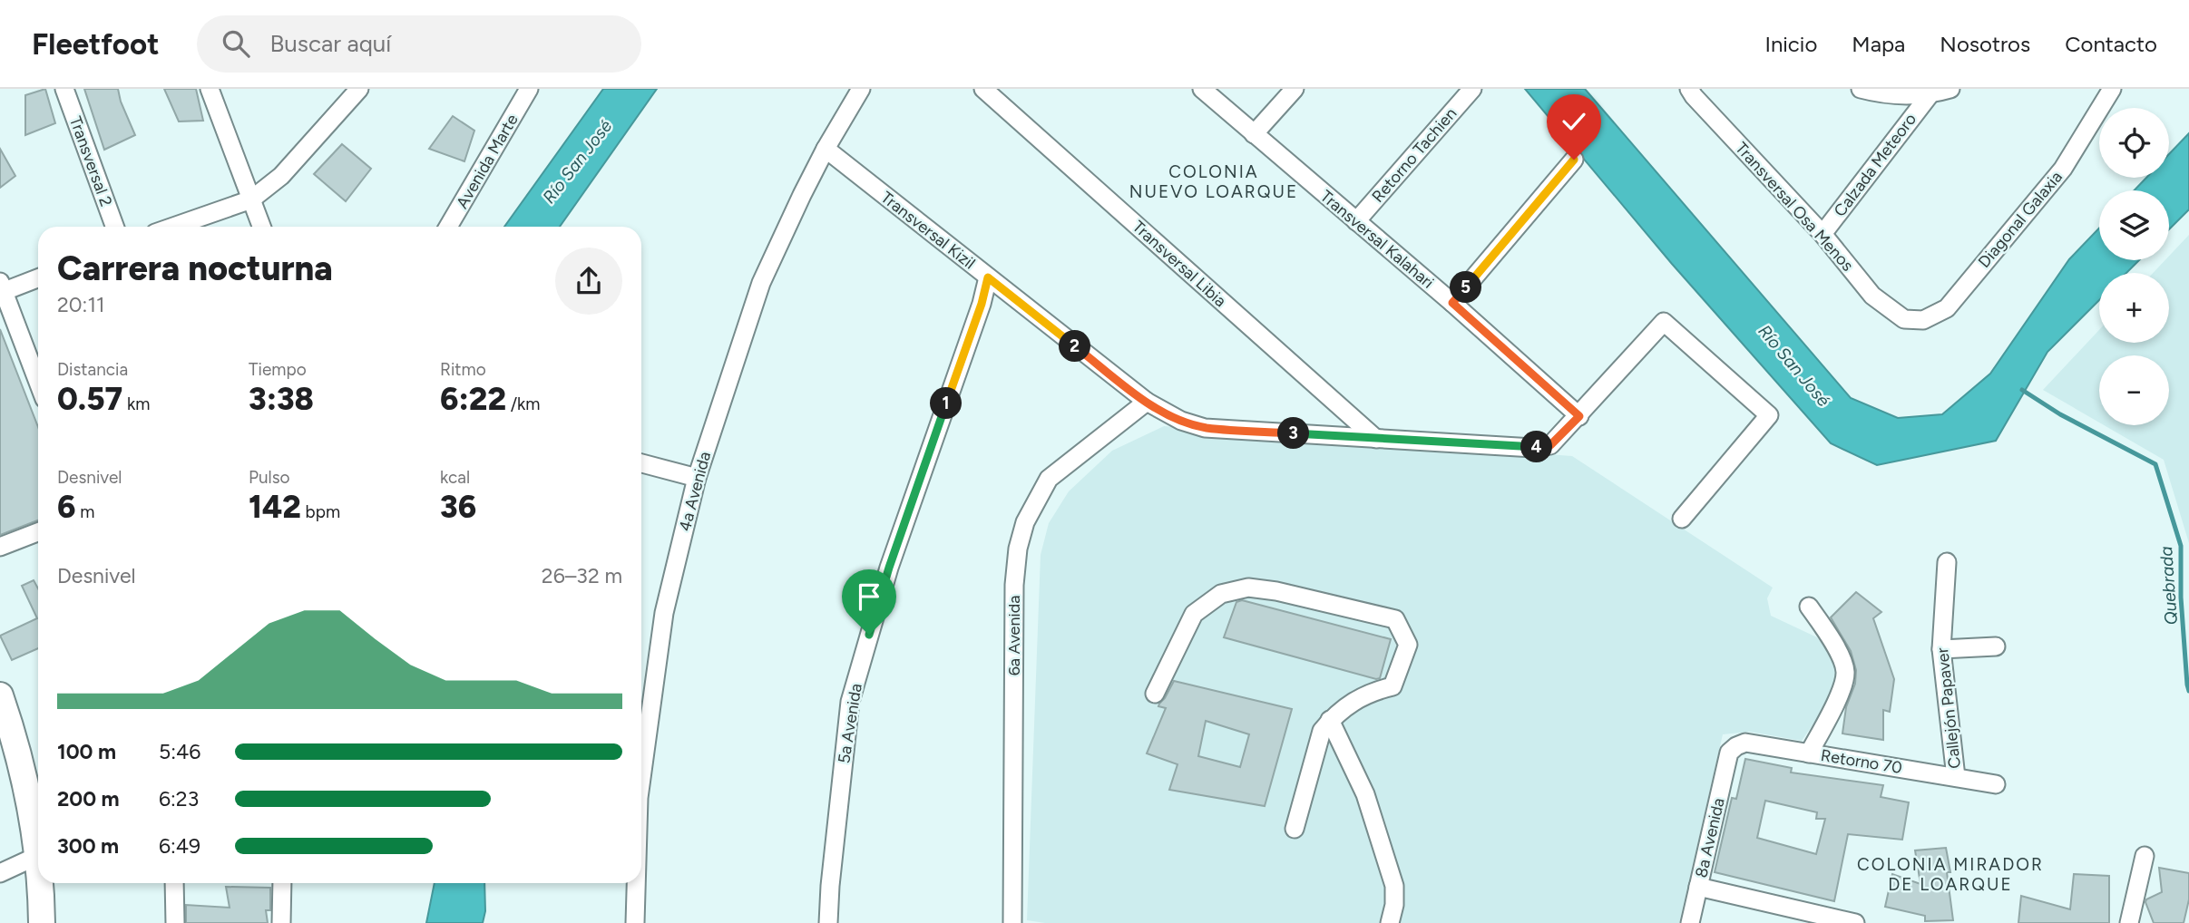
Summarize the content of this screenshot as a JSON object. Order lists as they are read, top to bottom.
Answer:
{
  "streets": {
    "street": [
      "Retorno Tachien",
      "Transversal 2",
      "Avenida Marte",
      "Calzada Meteoro",
      "Transversal Osa Menos",
      "Diagonal Galaxia",
      "Transversal Kizil",
      "Transversal Kalahari",
      "Transversal Libia",
      "4a Avenida",
      "6a Avenida",
      "Callejón Papaver",
      "5a Avenida",
      "Retorno 70",
      "8a Avenida"
    ]
  },
  "crossings": [
    ["Retorno Tachien", "Transversal Kalahari"],
    ["Calzada Meteoro", "Transversal Osa Menos"],
    ["Transversal Osa Menos", "Diagonal Galaxia"],
    ["Transversal Kizil", "Transversal Kalahari"],
    ["Transversal Kizil", "Transversal Libia"],
    ["Transversal Kizil", "4a Avenida"],
    ["Transversal Kizil", "6a Avenida"],
    ["Transversal Kizil", "5a Avenida"],
    ["Callejón Papaver", "Retorno 70"],
    ["Retorno 70", "8a Avenida"]
  ],
  "districts": ["COLONIA NUEVO LOARQUE", "COLONIA MIRADOR DE LOARQUE"],
  "water": ["Río San José", "Quebrada"],
  "page": {
    "header": "Fleetfoot",
    "search": "Buscar aquí",
    "nav": [
      "Inicio",
      "Mapa",
      "Nosotros",
      "Contacto"
    ],
    "map_buttons": ["+", "−"],
    "heading": ["Carrera nocturna", "20:11"],
    "pins": [
      "5",
      "2",
      "1",
      "3",
      "4"
    ],
    "stats": [
      ["Distancia", "0.57 km"],
      ["Tiempo", "3:38"],
      ["Ritmo", "6:22 /km"],
      ["Desnivel", "6 m"],
      ["Pulso", "142 bpm"],
      ["kcal", "36"]
    ],
    "chart": ["Desnivel", "26–32 m"],
    "list": [
      {
        "name": "100 m",
        "note": "5:46"
      },
      {
        "name": "200 m",
        "note": "6:23"
      },
      {
        "name": "300 m",
        "note": "6:49"
      }
    ]
  }
}
